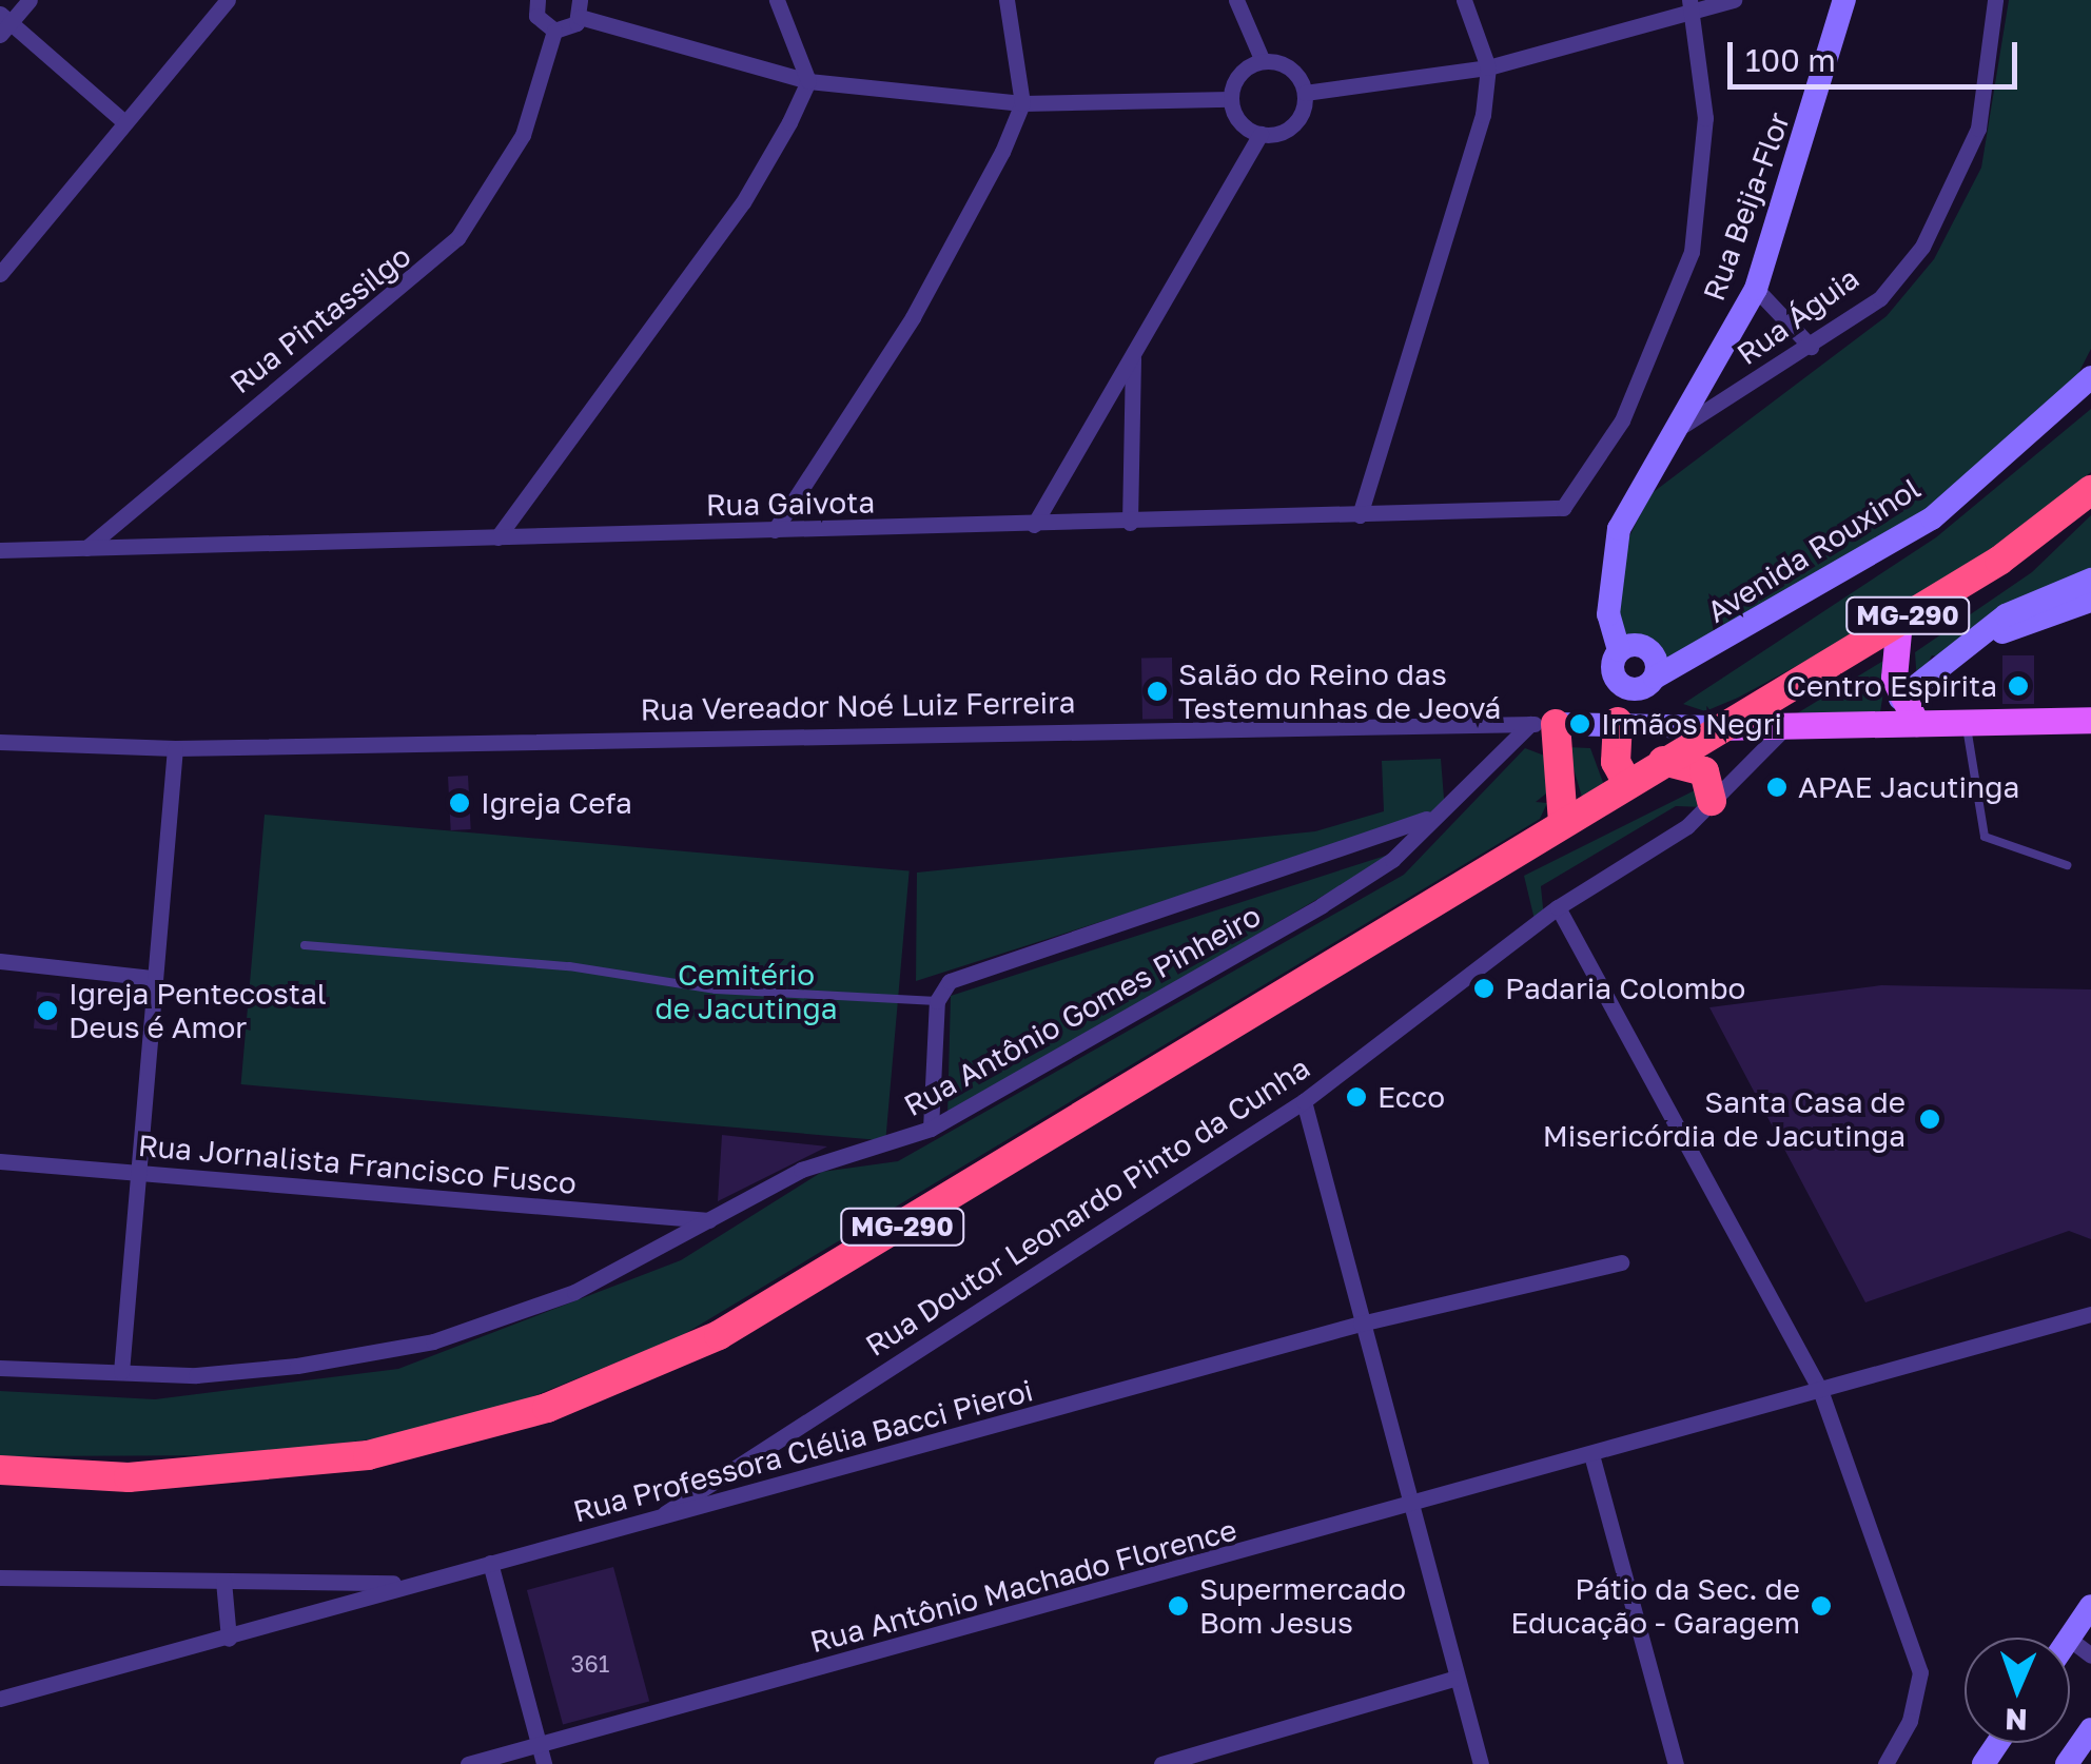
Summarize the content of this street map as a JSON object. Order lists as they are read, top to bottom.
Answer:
{
  "streets": {
    "highway": ["MG-290"],
    "street": [
      "Rua Beija-Flor",
      "Rua Águia",
      "Rua Pintassilgo",
      "Rua Gaivota",
      "Avenida Rouxinol",
      "Rua Vereador Noé Luiz Ferreira",
      "Rua Antônio Gomes Pinheiro",
      "Rua Jornalista Francisco Fusco",
      "Rua Doutor Leonardo Pinto da Cunha",
      "Rua Professora Clélia Bacci Pieroi",
      "Rua Antônio Machado Florence"
    ]
  },
  "crossings": [
    ["Rua Beija-Flor", "Rua Águia"],
    ["Rua Águia", "Avenida Rouxinol"],
    ["Rua Pintassilgo", "Rua Gaivota"],
    ["MG-290", "Rua Vereador Noé Luiz Ferreira"],
    ["Rua Vereador Noé Luiz Ferreira", "Rua Antônio Gomes Pinheiro"],
    ["Rua Antônio Gomes Pinheiro", "Rua Jornalista Francisco Fusco"],
    ["Rua Doutor Leonardo Pinto da Cunha", "Rua Professora Clélia Bacci Pieroi"]
  ],
  "parks": ["Cemitério de Jacutinga"],
  "places": [
    "Centro Espirita",
    "Salão do Reino das Testemunhas de Jeová",
    "Irmãos Negri",
    "APAE Jacutinga",
    "Igreja Cefa",
    "Padaria Colombo",
    "Igreja Pentecostal Deus é Amor",
    "Ecco",
    "Santa Casa de Misericórdia de Jacutinga",
    "Supermercado Bom Jesus",
    "Pátio da Sec. de Educação - Garagem"
  ],
  "house_numbers": ["361"],
  "scale_bar": "100 m",
  "north": "bottom"
}
